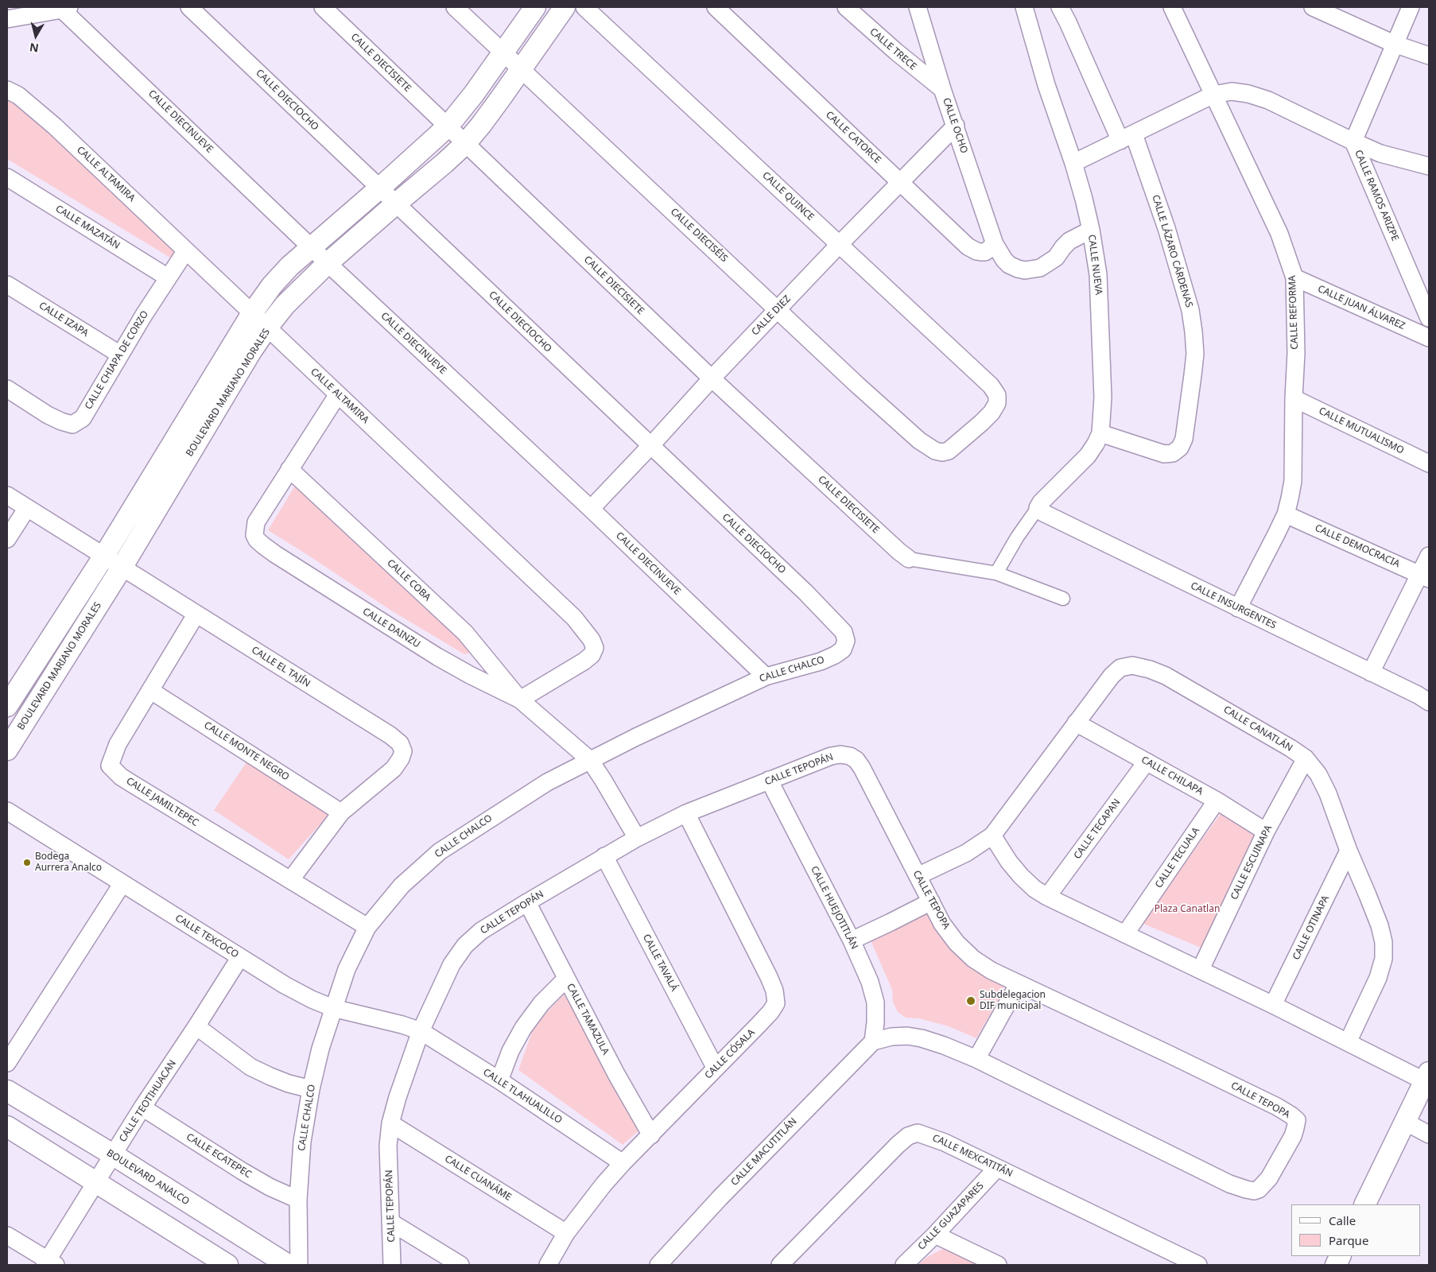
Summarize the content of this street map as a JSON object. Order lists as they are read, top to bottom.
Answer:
{
  "streets": {
    "street": [
      "CALLE TRECE",
      "CALLE DIECISIETE",
      "CALLE DIECIOCHO",
      "CALLE DIECINUEVE",
      "CALLE OCHO",
      "CALLE CATORCE",
      "CALLE ALTAMIRA",
      "CALLE RAMOS ARIZPE",
      "CALLE QUINCE",
      "CALLE MAZATÁN",
      "CALLE DIECISÉIS",
      "CALLE LÁZARO CÁRDENAS",
      "CALLE NUEVA",
      "CALLE JUAN ÁLVAREZ",
      "CALLE REFORMA",
      "CALLE DIEZ",
      "CALLE IZAPA",
      "CALLE CHIAPA DE CORZO",
      "BOULEVARD MARIANO MORALES",
      "CALLE MUTUALISMO",
      "CALLE DEMOCRACIA",
      "CALLE COBA",
      "CALLE INSURGENTES",
      "CALLE DAINZU",
      "CALLE EL TAJÍN",
      "CALLE CHALCO",
      "CALLE CANATLÁN",
      "CALLE MONTE NEGRO",
      "CALLE TEPOPÁN",
      "CALLE CHILAPA",
      "CALLE JAMILTEPEC",
      "CALLE TECAPAN",
      "CALLE TECUALA",
      "CALLE ESCUINAPA",
      "CALLE TEPOPA",
      "CALLE HUEJOTITLÁN",
      "CALLE OTINAPA",
      "CALLE TEXCOCO",
      "CALLE TAVALÁ",
      "CALLE TAMAZULA",
      "CALLE CÓSALA",
      "CALLE TLAHUALILLO",
      "CALLE TEOTIHUACAN",
      "CALLE MACUTITLÁN",
      "CALLE ECATEPEC",
      "CALLE MEXCATITÁN",
      "BOULEVARD ANALCO",
      "CALLE CUANÁME",
      "CALLE GUAZAPARES"
    ]
  },
  "crossings": [
    ["CALLE TRECE", "CALLE OCHO"],
    ["CALLE DIECISIETE", "CALLE DIEZ"],
    ["CALLE DIECISIETE", "BOULEVARD MARIANO MORALES"],
    ["CALLE DIECIOCHO", "CALLE DIEZ"],
    ["CALLE DIECIOCHO", "BOULEVARD MARIANO MORALES"],
    ["CALLE DIECIOCHO", "CALLE CHALCO"],
    ["CALLE DIECINUEVE", "CALLE DIEZ"],
    ["CALLE DIECINUEVE", "BOULEVARD MARIANO MORALES"],
    ["CALLE DIECINUEVE", "CALLE CHALCO"],
    ["CALLE OCHO", "CALLE CATORCE"],
    ["CALLE OCHO", "CALLE NUEVA"],
    ["CALLE OCHO", "CALLE DIEZ"],
    ["CALLE CATORCE", "CALLE DIEZ"],
    ["CALLE ALTAMIRA", "CALLE CHIAPA DE CORZO"],
    ["CALLE ALTAMIRA", "BOULEVARD MARIANO MORALES"],
    ["CALLE ALTAMIRA", "CALLE COBA"],
    ["CALLE ALTAMIRA", "CALLE DAINZU"],
    ["CALLE QUINCE", "CALLE DIECISÉIS"],
    ["CALLE QUINCE", "CALLE DIEZ"],
    ["CALLE MAZATÁN", "CALLE CHIAPA DE CORZO"],
    ["CALLE DIECISÉIS", "CALLE DIEZ"],
    ["CALLE DIECISÉIS", "BOULEVARD MARIANO MORALES"],
    ["CALLE LÁZARO CÁRDENAS", "CALLE NUEVA"],
    ["CALLE NUEVA", "CALLE INSURGENTES"],
    ["CALLE JUAN ÁLVAREZ", "CALLE REFORMA"],
    ["CALLE REFORMA", "CALLE MUTUALISMO"],
    ["CALLE REFORMA", "CALLE DEMOCRACIA"],
    ["CALLE REFORMA", "CALLE INSURGENTES"],
    ["CALLE IZAPA", "CALLE CHIAPA DE CORZO"],
    ["BOULEVARD MARIANO MORALES", "CALLE EL TAJÍN"],
    ["CALLE COBA", "CALLE DAINZU"],
    ["CALLE DAINZU", "CALLE CHALCO"],
    ["CALLE DAINZU", "CALLE TEPOPÁN"],
    ["CALLE EL TAJÍN", "CALLE MONTE NEGRO"],
    ["CALLE EL TAJÍN", "CALLE JAMILTEPEC"],
    ["CALLE CHALCO", "CALLE JAMILTEPEC"],
    ["CALLE CHALCO", "CALLE TEXCOCO"],
    ["CALLE CHALCO", "CALLE ECATEPEC"],
    ["CALLE CANATLÁN", "CALLE CHILAPA"],
    ["CALLE CANATLÁN", "CALLE ESCUINAPA"],
    ["CALLE CANATLÁN", "CALLE TEPOPA"],
    ["CALLE CANATLÁN", "CALLE OTINAPA"],
    ["CALLE MONTE NEGRO", "CALLE JAMILTEPEC"],
    ["CALLE TEPOPÁN", "CALLE TEPOPA"],
    ["CALLE TEPOPÁN", "CALLE HUEJOTITLÁN"],
    ["CALLE TEPOPÁN", "CALLE TEXCOCO"],
    ["CALLE TEPOPÁN", "CALLE TAVALÁ"],
    ["CALLE TEPOPÁN", "CALLE TAMAZULA"],
    ["CALLE TEPOPÁN", "CALLE CÓSALA"],
    ["CALLE TEPOPÁN", "CALLE TLAHUALILLO"],
    ["CALLE TEPOPÁN", "CALLE CUANÁME"],
    ["CALLE CHILAPA", "CALLE TECAPAN"],
    ["CALLE CHILAPA", "CALLE TECUALA"],
    ["CALLE CHILAPA", "CALLE ESCUINAPA"],
    ["CALLE TEPOPA", "CALLE HUEJOTITLÁN"],
    ["CALLE TEPOPA", "CALLE MACUTITLÁN"],
    ["CALLE HUEJOTITLÁN", "CALLE MACUTITLÁN"],
    ["CALLE TEXCOCO", "CALLE TLAHUALILLO"],
    ["CALLE TEXCOCO", "CALLE TEOTIHUACAN"],
    ["CALLE TAVALÁ", "CALLE CÓSALA"],
    ["CALLE TAMAZULA", "CALLE CÓSALA"],
    ["CALLE CÓSALA", "CALLE TLAHUALILLO"],
    ["CALLE CÓSALA", "CALLE CUANÁME"],
    ["CALLE TEOTIHUACAN", "CALLE ECATEPEC"],
    ["CALLE TEOTIHUACAN", "BOULEVARD ANALCO"],
    ["CALLE MEXCATITÁN", "CALLE GUAZAPARES"]
  ],
  "parks": ["Plaza Canatlan"],
  "places": ["Bodega Aurrera Analco", "Subdelegacion DIF municipal"],
  "legend": ["Calle", "Parque"],
  "north": "bottom"
}
